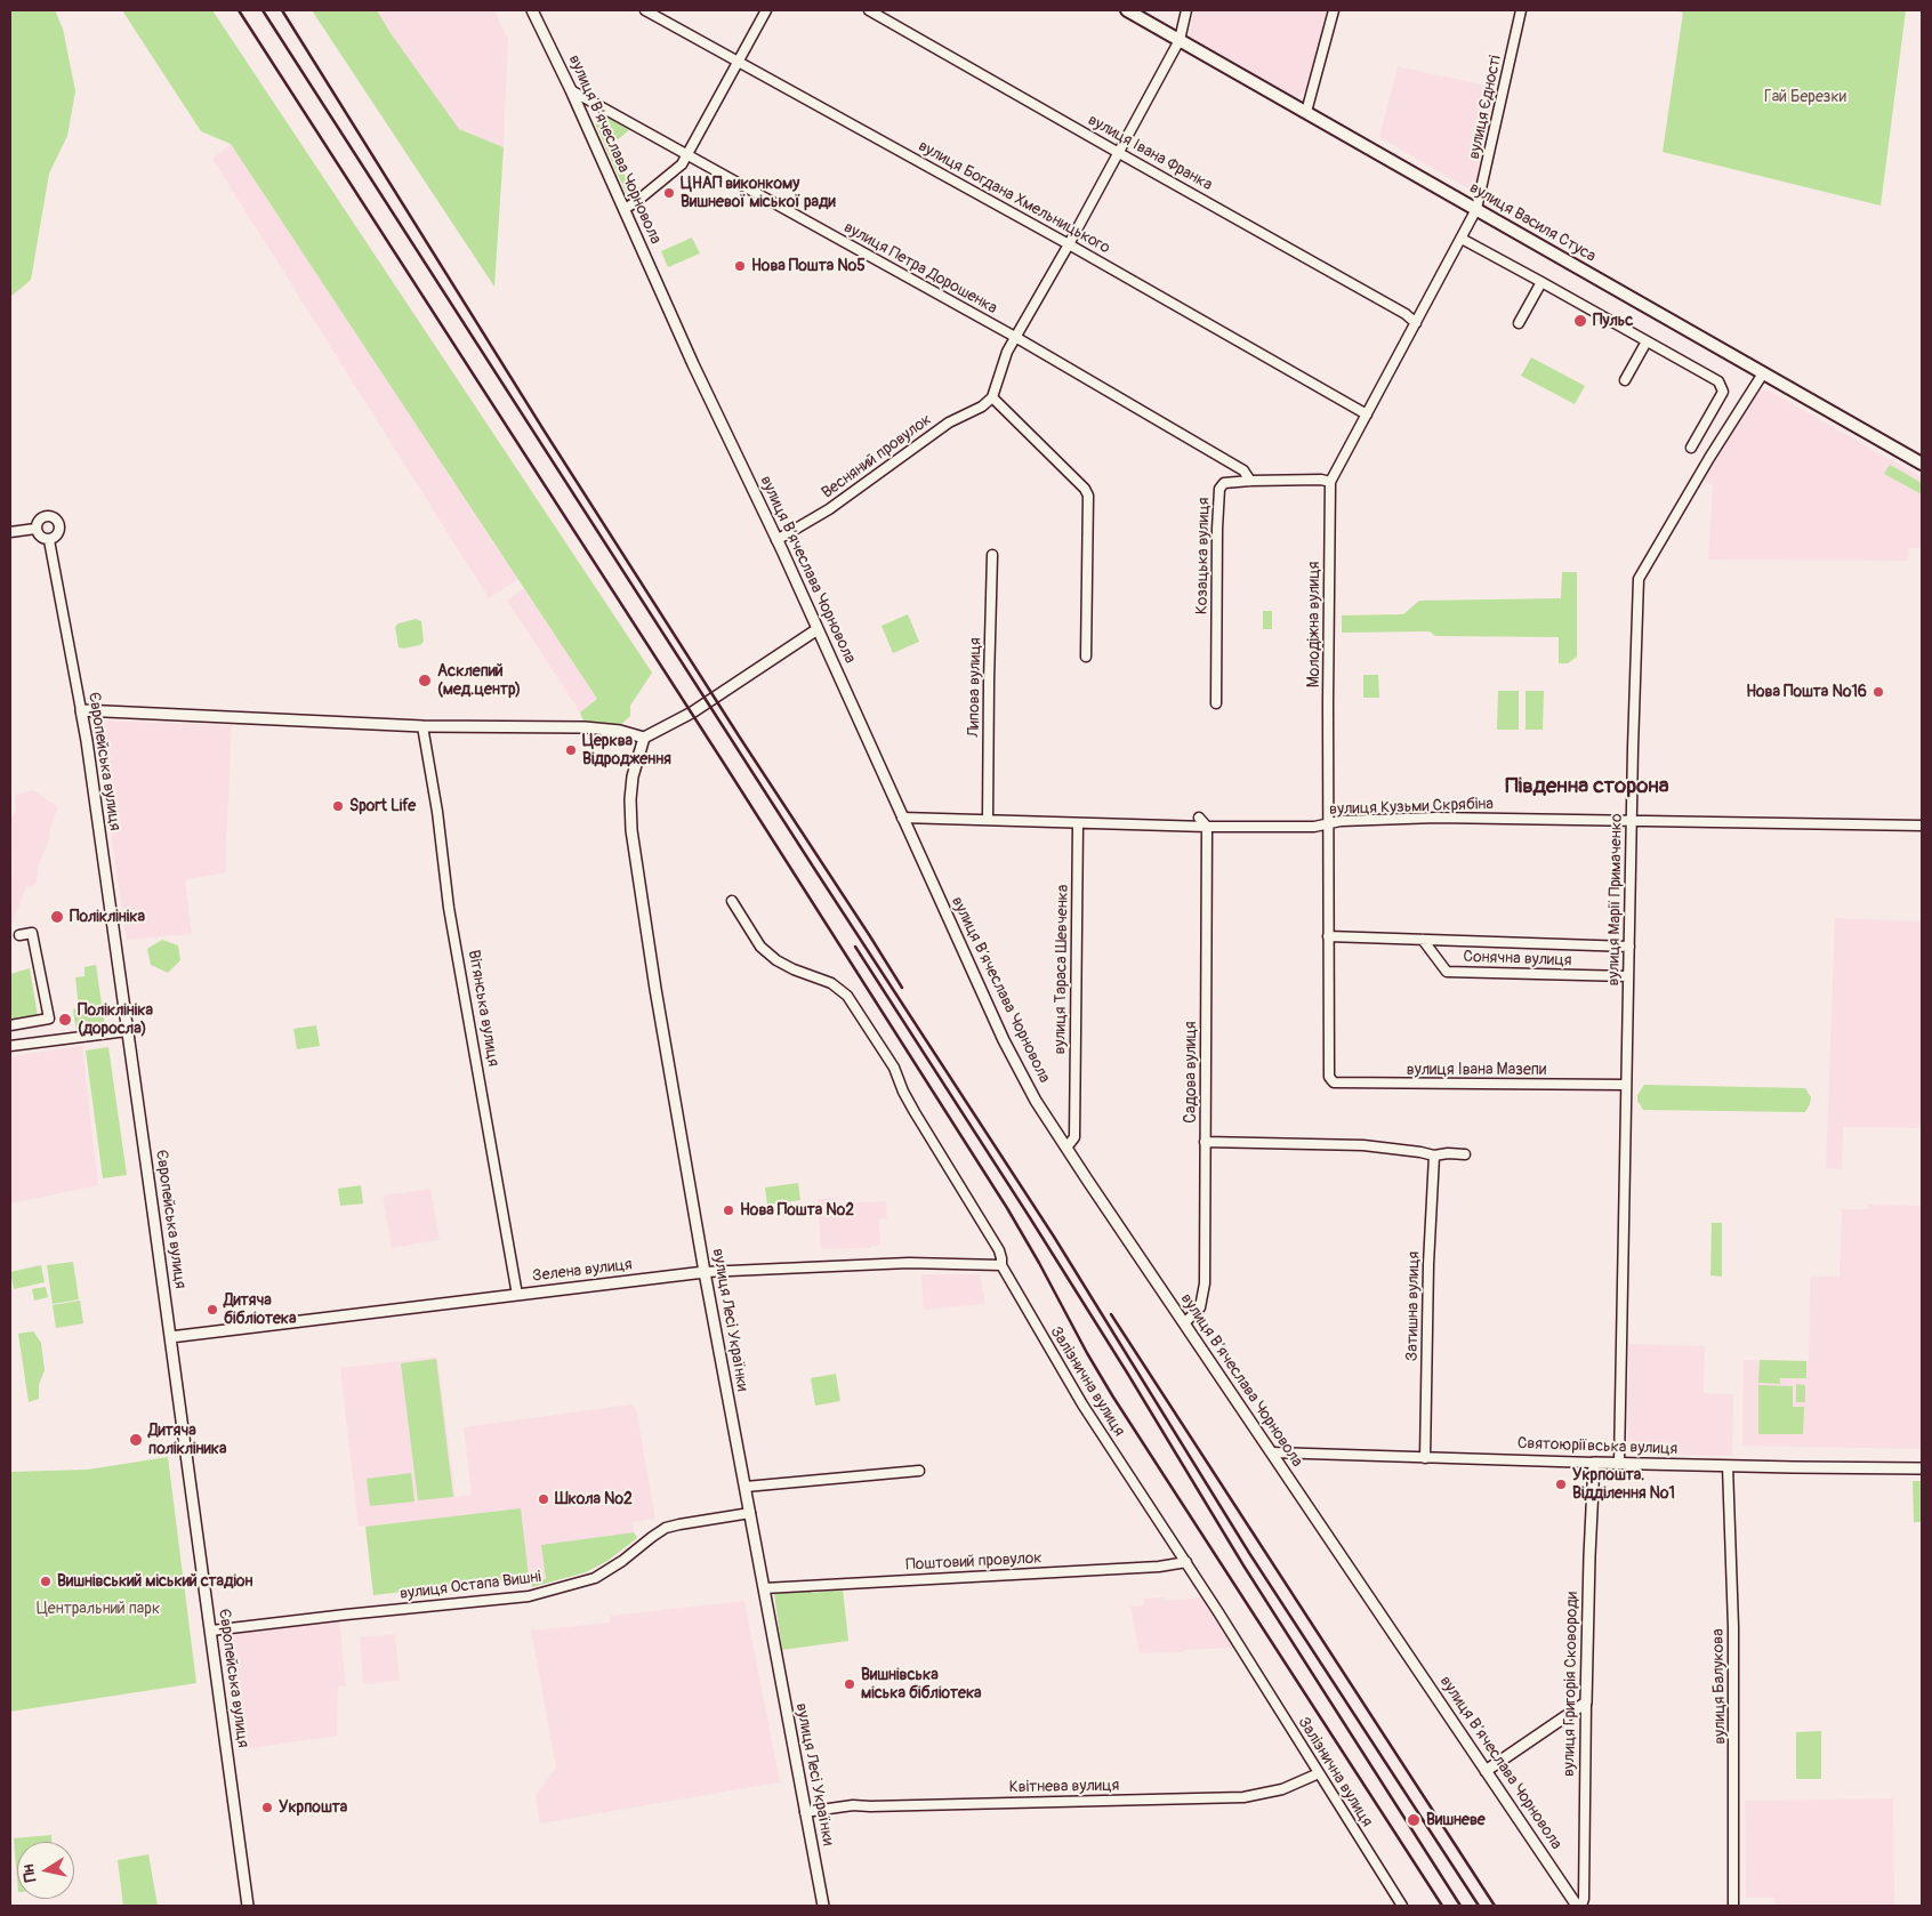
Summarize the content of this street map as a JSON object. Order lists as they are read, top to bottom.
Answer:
{
  "streets": {
    "main road": ["вулиця Василя Стуса"],
    "street": [
      "вулиця Єдності",
      "вулиця Вʼячеслава Чорновола",
      "вулиця Івана Франка",
      "вулиця Богдана Хмельницького",
      "вулиця Петра Дорошенка",
      "Весняний провулок",
      "Козацька вулиця",
      "Молодіжна вулиця",
      "Липова вулиця",
      "Європейська вулиця",
      "вулиця Кузьми Скрябіна",
      "вулиця Марії Примаченко",
      "Сонячна вулиця",
      "вулиця Тараса Шевченка",
      "Вітянська вулиця",
      "вулиця Івана Мазепи",
      "Садова вулиця",
      "Зелена вулиця",
      "Затишна вулиця",
      "вулиця Лесі Українки",
      "Залізнична вулиця",
      "Святоюріївська вулиця",
      "Поштовий провулок",
      "вулиця Остапа Вишні",
      "вулиця Григорія Сковороди",
      "вулиця Балукова",
      "Квітнева вулиця"
    ]
  },
  "crossings": [
    ["вулиця Єдності", "вулиця Василя Стуса"],
    ["вулиця Єдності", "Молодіжна вулиця"],
    ["вулиця Вʼячеслава Чорновола", "вулиця Петра Дорошенка"],
    ["вулиця Вʼячеслава Чорновола", "Весняний провулок"],
    ["вулиця Вʼячеслава Чорновола", "вулиця Кузьми Скрябіна"],
    ["вулиця Вʼячеслава Чорновола", "вулиця Тараса Шевченка"],
    ["вулиця Вʼячеслава Чорновола", "Садова вулиця"],
    ["вулиця Вʼячеслава Чорновола", "Святоюріївська вулиця"],
    ["вулиця Вʼячеслава Чорновола", "вулиця Григорія Сковороди"],
    ["вулиця Івана Франка", "Молодіжна вулиця"],
    ["вулиця Богдана Хмельницького", "Молодіжна вулиця"],
    ["вулиця Василя Стуса", "Молодіжна вулиця"],
    ["вулиця Василя Стуса", "вулиця Марії Примаченко"],
    ["вулиця Петра Дорошенка", "Козацька вулиця"],
    ["Козацька вулиця", "Молодіжна вулиця"],
    ["Молодіжна вулиця", "вулиця Кузьми Скрябіна"],
    ["Молодіжна вулиця", "Сонячна вулиця"],
    ["Молодіжна вулиця", "вулиця Івана Мазепи"],
    ["Липова вулиця", "вулиця Кузьми Скрябіна"],
    ["Європейська вулиця", "Зелена вулиця"],
    ["Європейська вулиця", "вулиця Остапа Вишні"],
    ["вулиця Кузьми Скрябіна", "вулиця Марії Примаченко"],
    ["вулиця Кузьми Скрябіна", "вулиця Тараса Шевченка"],
    ["вулиця Кузьми Скрябіна", "Садова вулиця"],
    ["вулиця Марії Примаченко", "Сонячна вулиця"],
    ["вулиця Марії Примаченко", "вулиця Івана Мазепи"],
    ["вулиця Марії Примаченко", "Святоюріївська вулиця"],
    ["Вітянська вулиця", "Зелена вулиця"],
    ["Зелена вулиця", "вулиця Лесі Українки"],
    ["Зелена вулиця", "Залізнична вулиця"],
    ["Затишна вулиця", "Святоюріївська вулиця"],
    ["вулиця Лесі Українки", "Поштовий провулок"],
    ["вулиця Лесі Українки", "вулиця Остапа Вишні"],
    ["вулиця Лесі Українки", "Квітнева вулиця"],
    ["Залізнична вулиця", "Поштовий провулок"],
    ["Залізнична вулиця", "Квітнева вулиця"],
    ["Святоюріївська вулиця", "вулиця Григорія Сковороди"],
    ["Святоюріївська вулиця", "вулиця Балукова"]
  ],
  "districts": ["Південна сторона"],
  "parks": ["Гай Березки", "Центральний парк"],
  "places": [
    "ЦНАП виконкому Вишневої міської ради",
    "Нова Пошта №5",
    "Пульс",
    "Асклепий (мед.центр)",
    "Нова Пошта №16",
    "Церква Відродження",
    "Sport Life",
    "Поліклініка",
    "Поліклініка (доросла)",
    "Нова Пошта №2",
    "Дитяча бібліотека",
    "Дитяча полікліника",
    "Укрпошта. Відділення №1",
    "Школа №2",
    "Вишнівський міський стадіон",
    "Вишнівська міська бібліотека",
    "Укрпошта",
    "Вишневе"
  ],
  "north": "left"
}
